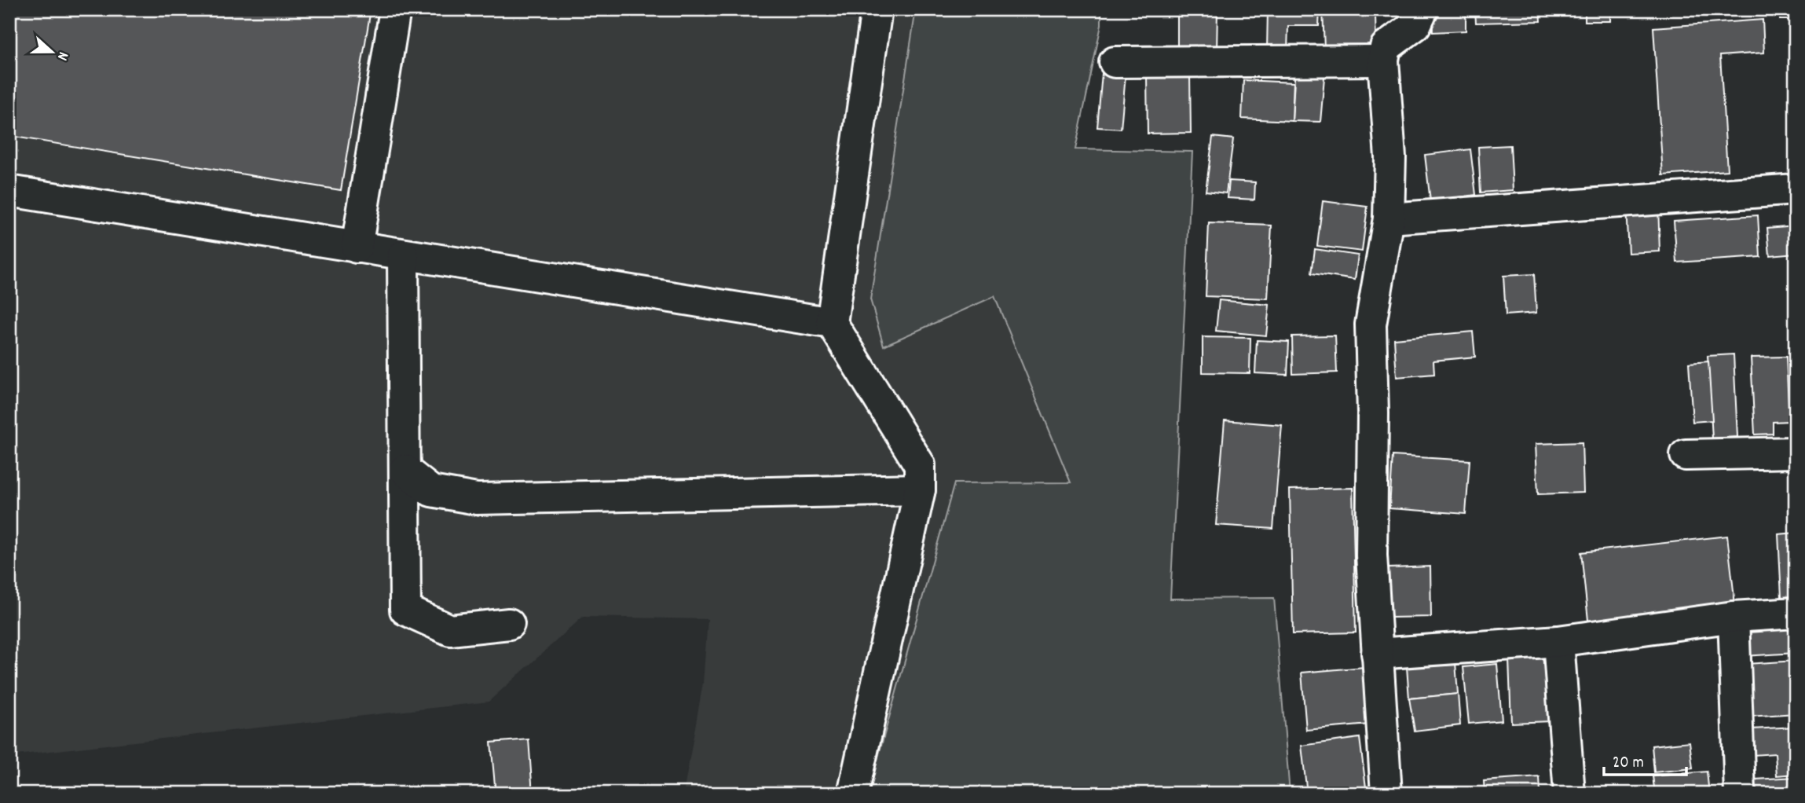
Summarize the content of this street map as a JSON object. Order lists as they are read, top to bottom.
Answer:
{
  "scale_bar": "20 m",
  "north": "right"
}
